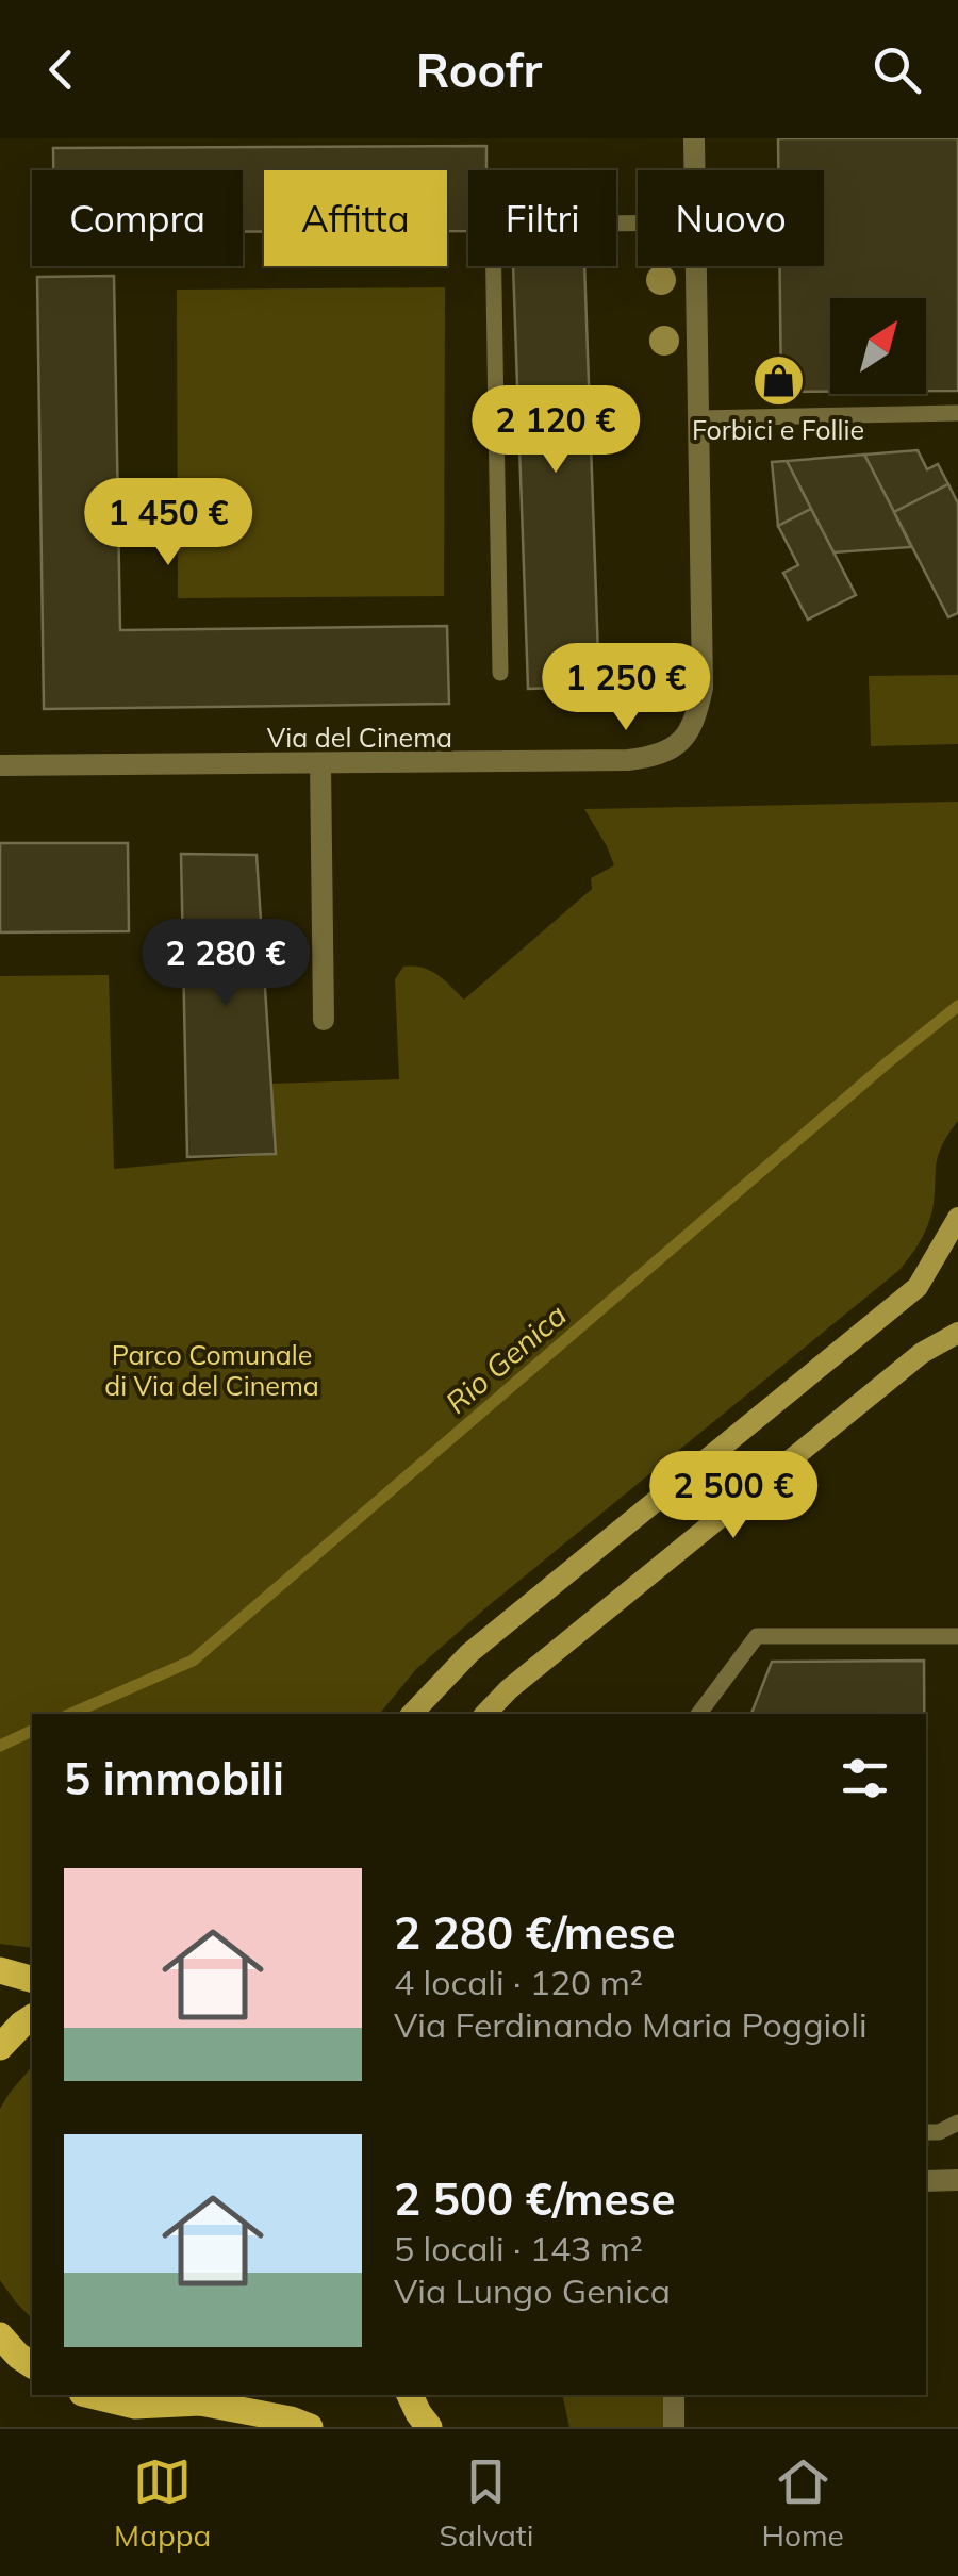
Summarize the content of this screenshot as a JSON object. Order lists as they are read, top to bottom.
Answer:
{
  "streets": {
    "street": ["Via del Cinema"]
  },
  "water": ["Rio Genica"],
  "parks": ["Parco Comunale di Via del Cinema"],
  "places": {
    "shop": ["Forbici e Follie"]
  },
  "north": "top right",
  "page": {
    "header": "Roofr",
    "chip": [
      "Compra",
      "Affitta",
      "Filtri",
      "Nuovo"
    ],
    "price": [
      "2 120 €",
      "1 450 €",
      "1 250 €",
      "2 280 €",
      "2 500 €"
    ],
    "heading": "5 immobili",
    "list": [
      {
        "name": "2 280 €/mese",
        "note": "4 locali · 120 m² · Via Ferdinando Maria Poggioli"
      },
      {
        "name": "2 500 €/mese",
        "note": "5 locali · 143 m² · Via Lungo Genica"
      }
    ],
    "tabs": ["Mappa", "Salvati", "Home"]
  }
}
